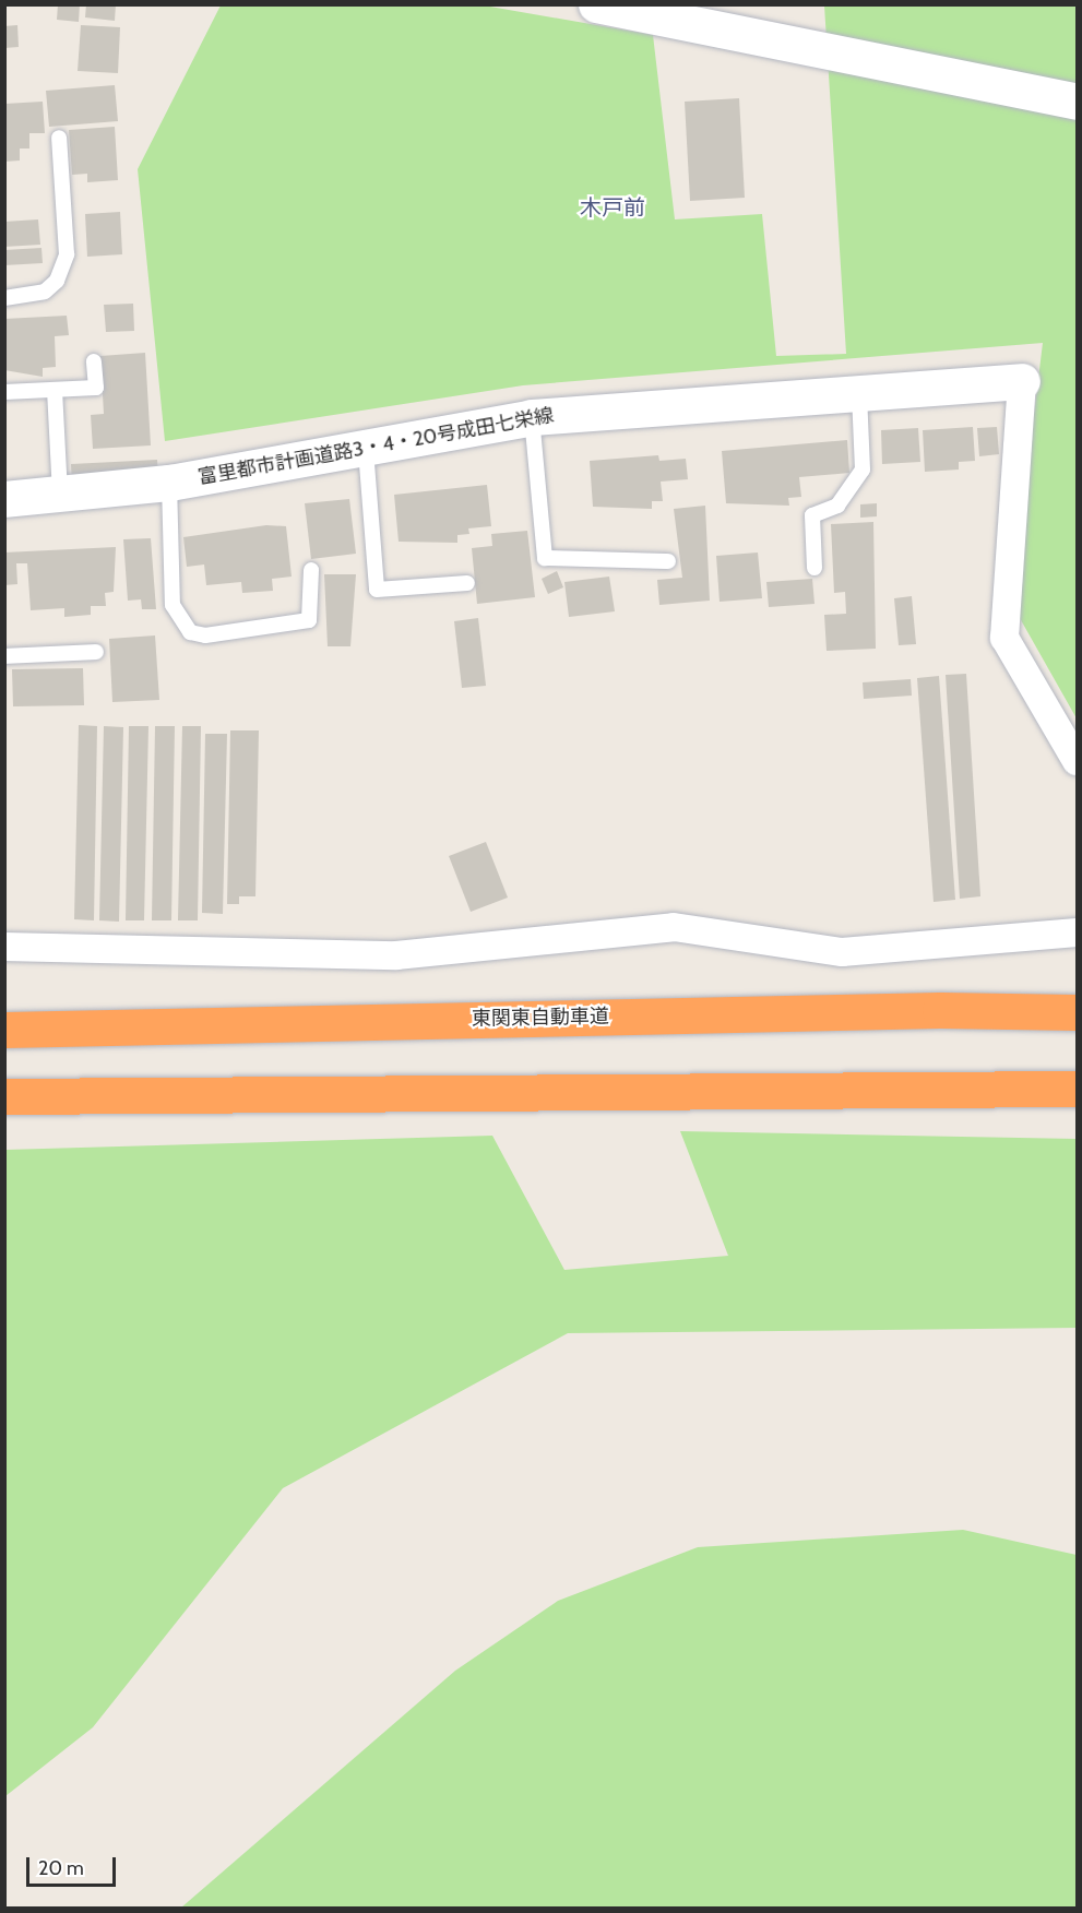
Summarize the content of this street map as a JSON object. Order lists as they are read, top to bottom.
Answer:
{
  "streets": {
    "highway": ["東関東自動車道"],
    "street": ["富里都市計画道路3・4・20号成田七栄線"]
  },
  "districts": ["木戸前"],
  "scale_bar": "20 m"
}
